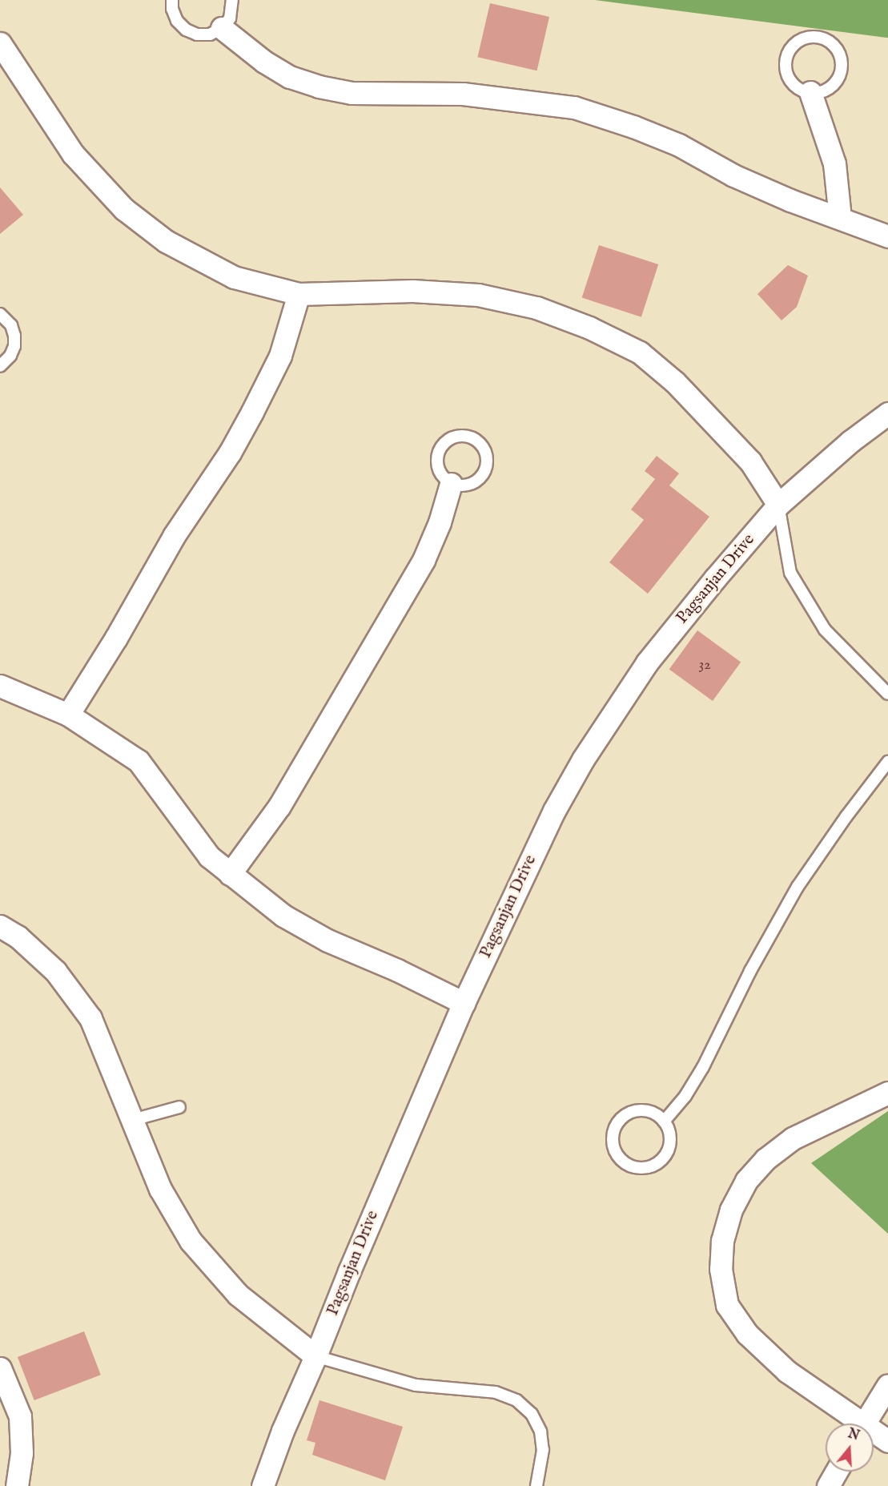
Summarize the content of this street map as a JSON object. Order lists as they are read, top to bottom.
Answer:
{
  "streets": {
    "street": ["Pagsanjan Drive"]
  },
  "house_numbers": ["32"],
  "north": "top"
}
